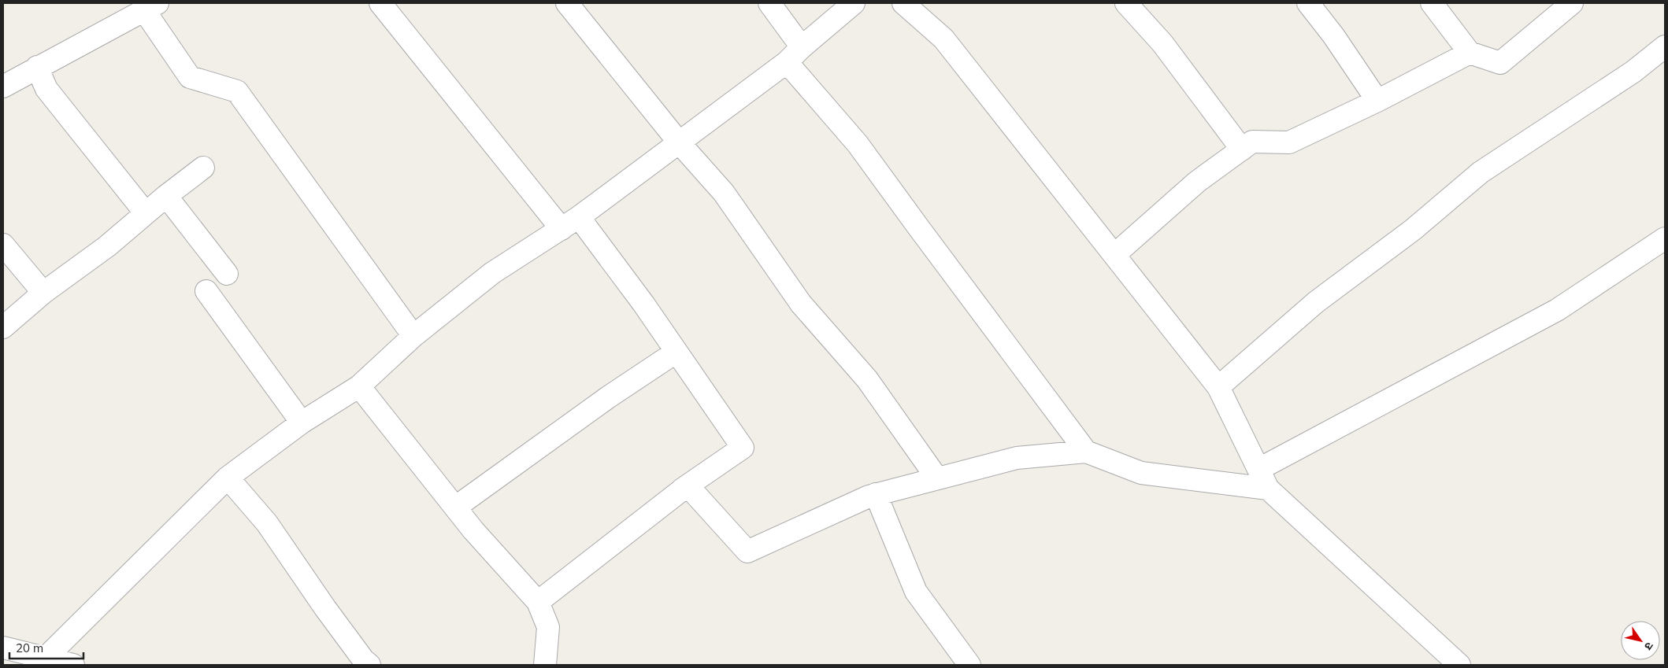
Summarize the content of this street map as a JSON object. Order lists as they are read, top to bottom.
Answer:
{
  "scale_bar": "20 m",
  "north": "bottom right"
}
